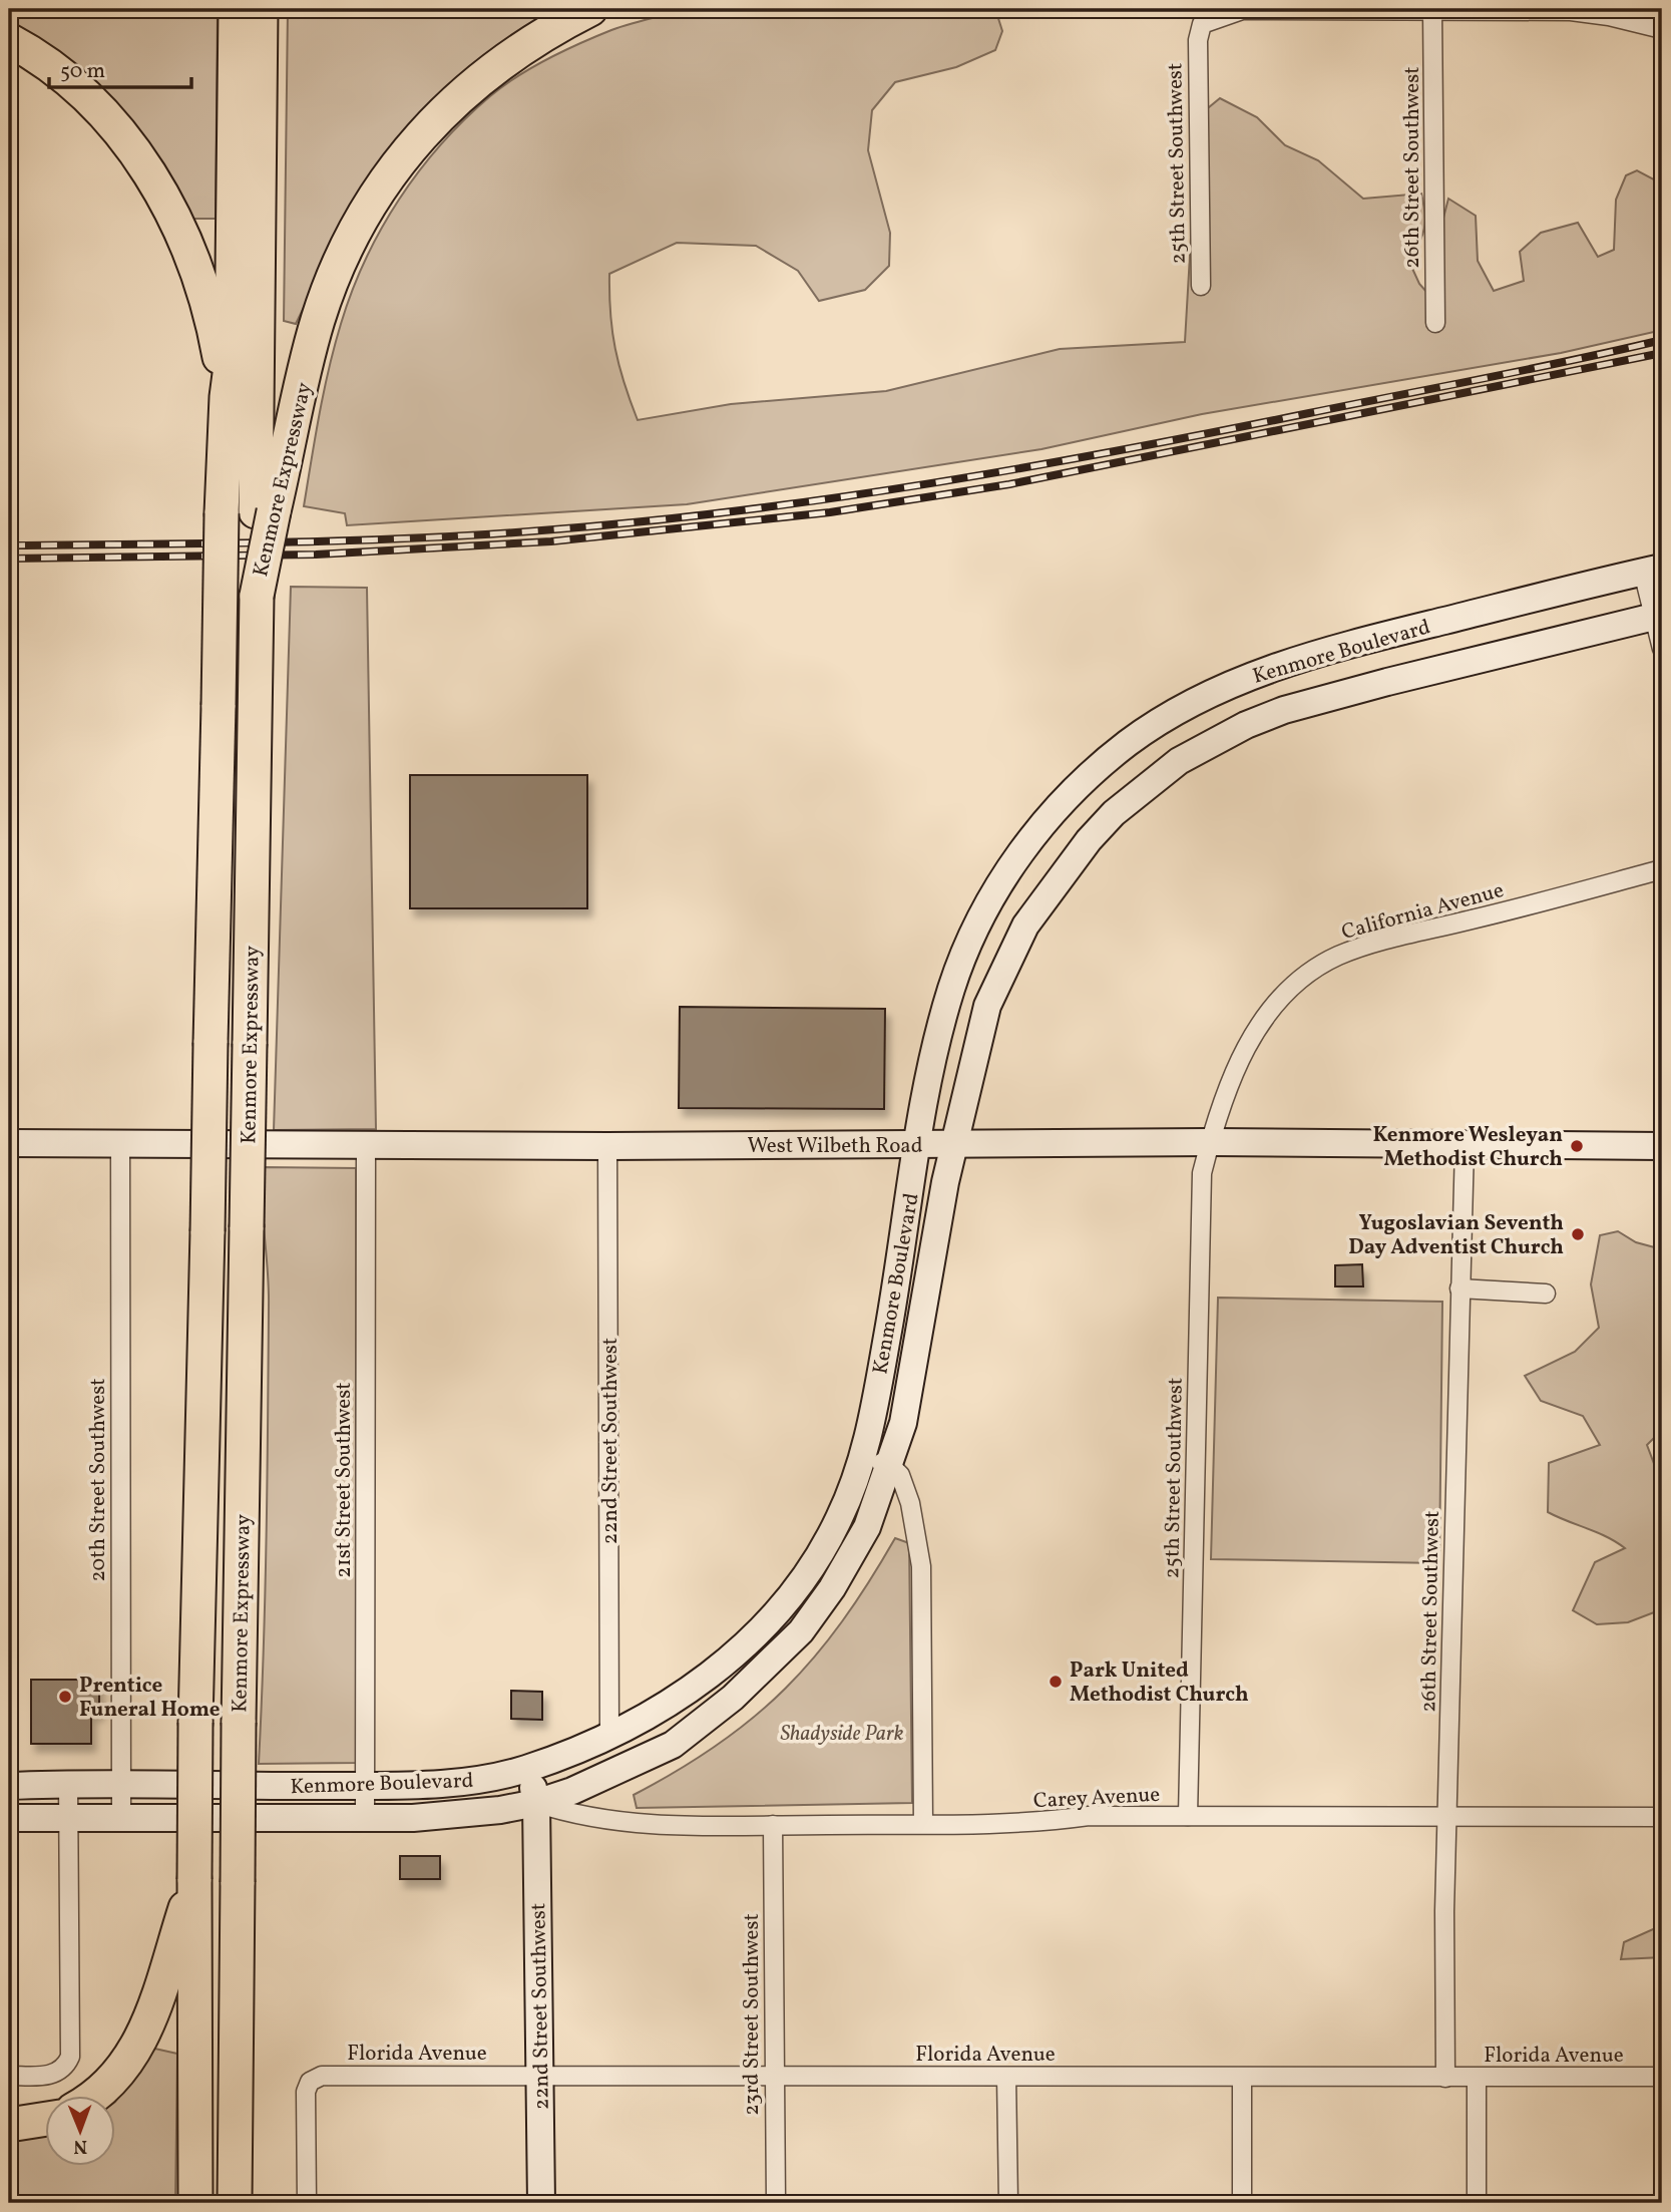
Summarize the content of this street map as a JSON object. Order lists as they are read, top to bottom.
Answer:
{
  "streets": {
    "highway": ["Kenmore Expressway"],
    "main road": ["Kenmore Boulevard", "West Wilbeth Road", "22nd Street Southwest"],
    "street": [
      "25th Street Southwest",
      "26th Street Southwest",
      "California Avenue",
      "20th Street Southwest",
      "21st Street Southwest",
      "Carey Avenue",
      "23rd Street Southwest",
      "Florida Avenue"
    ]
  },
  "crossings": [
    ["25th Street Southwest", "26th Street Southwest"],
    ["25th Street Southwest", "California Avenue"],
    ["25th Street Southwest", "West Wilbeth Road"],
    ["25th Street Southwest", "Carey Avenue"],
    ["26th Street Southwest", "West Wilbeth Road"],
    ["26th Street Southwest", "Carey Avenue"],
    ["26th Street Southwest", "Florida Avenue"],
    ["Kenmore Boulevard", "West Wilbeth Road"],
    ["Kenmore Boulevard", "22nd Street Southwest"],
    ["Kenmore Boulevard", "20th Street Southwest"],
    ["Kenmore Boulevard", "21st Street Southwest"],
    ["Kenmore Boulevard", "Carey Avenue"],
    ["California Avenue", "West Wilbeth Road"],
    ["West Wilbeth Road", "22nd Street Southwest"],
    ["West Wilbeth Road", "20th Street Southwest"],
    ["West Wilbeth Road", "21st Street Southwest"],
    ["22nd Street Southwest", "Carey Avenue"],
    ["22nd Street Southwest", "Florida Avenue"],
    ["Carey Avenue", "23rd Street Southwest"],
    ["23rd Street Southwest", "Florida Avenue"]
  ],
  "parks": ["Shadyside Park"],
  "places": [
    "Kenmore Wesleyan Methodist Church",
    "Yugoslavian Seventh Day Adventist Church",
    "Park United Methodist Church",
    "Prentice Funeral Home"
  ],
  "scale_bar": "50 m",
  "north": "bottom"
}
